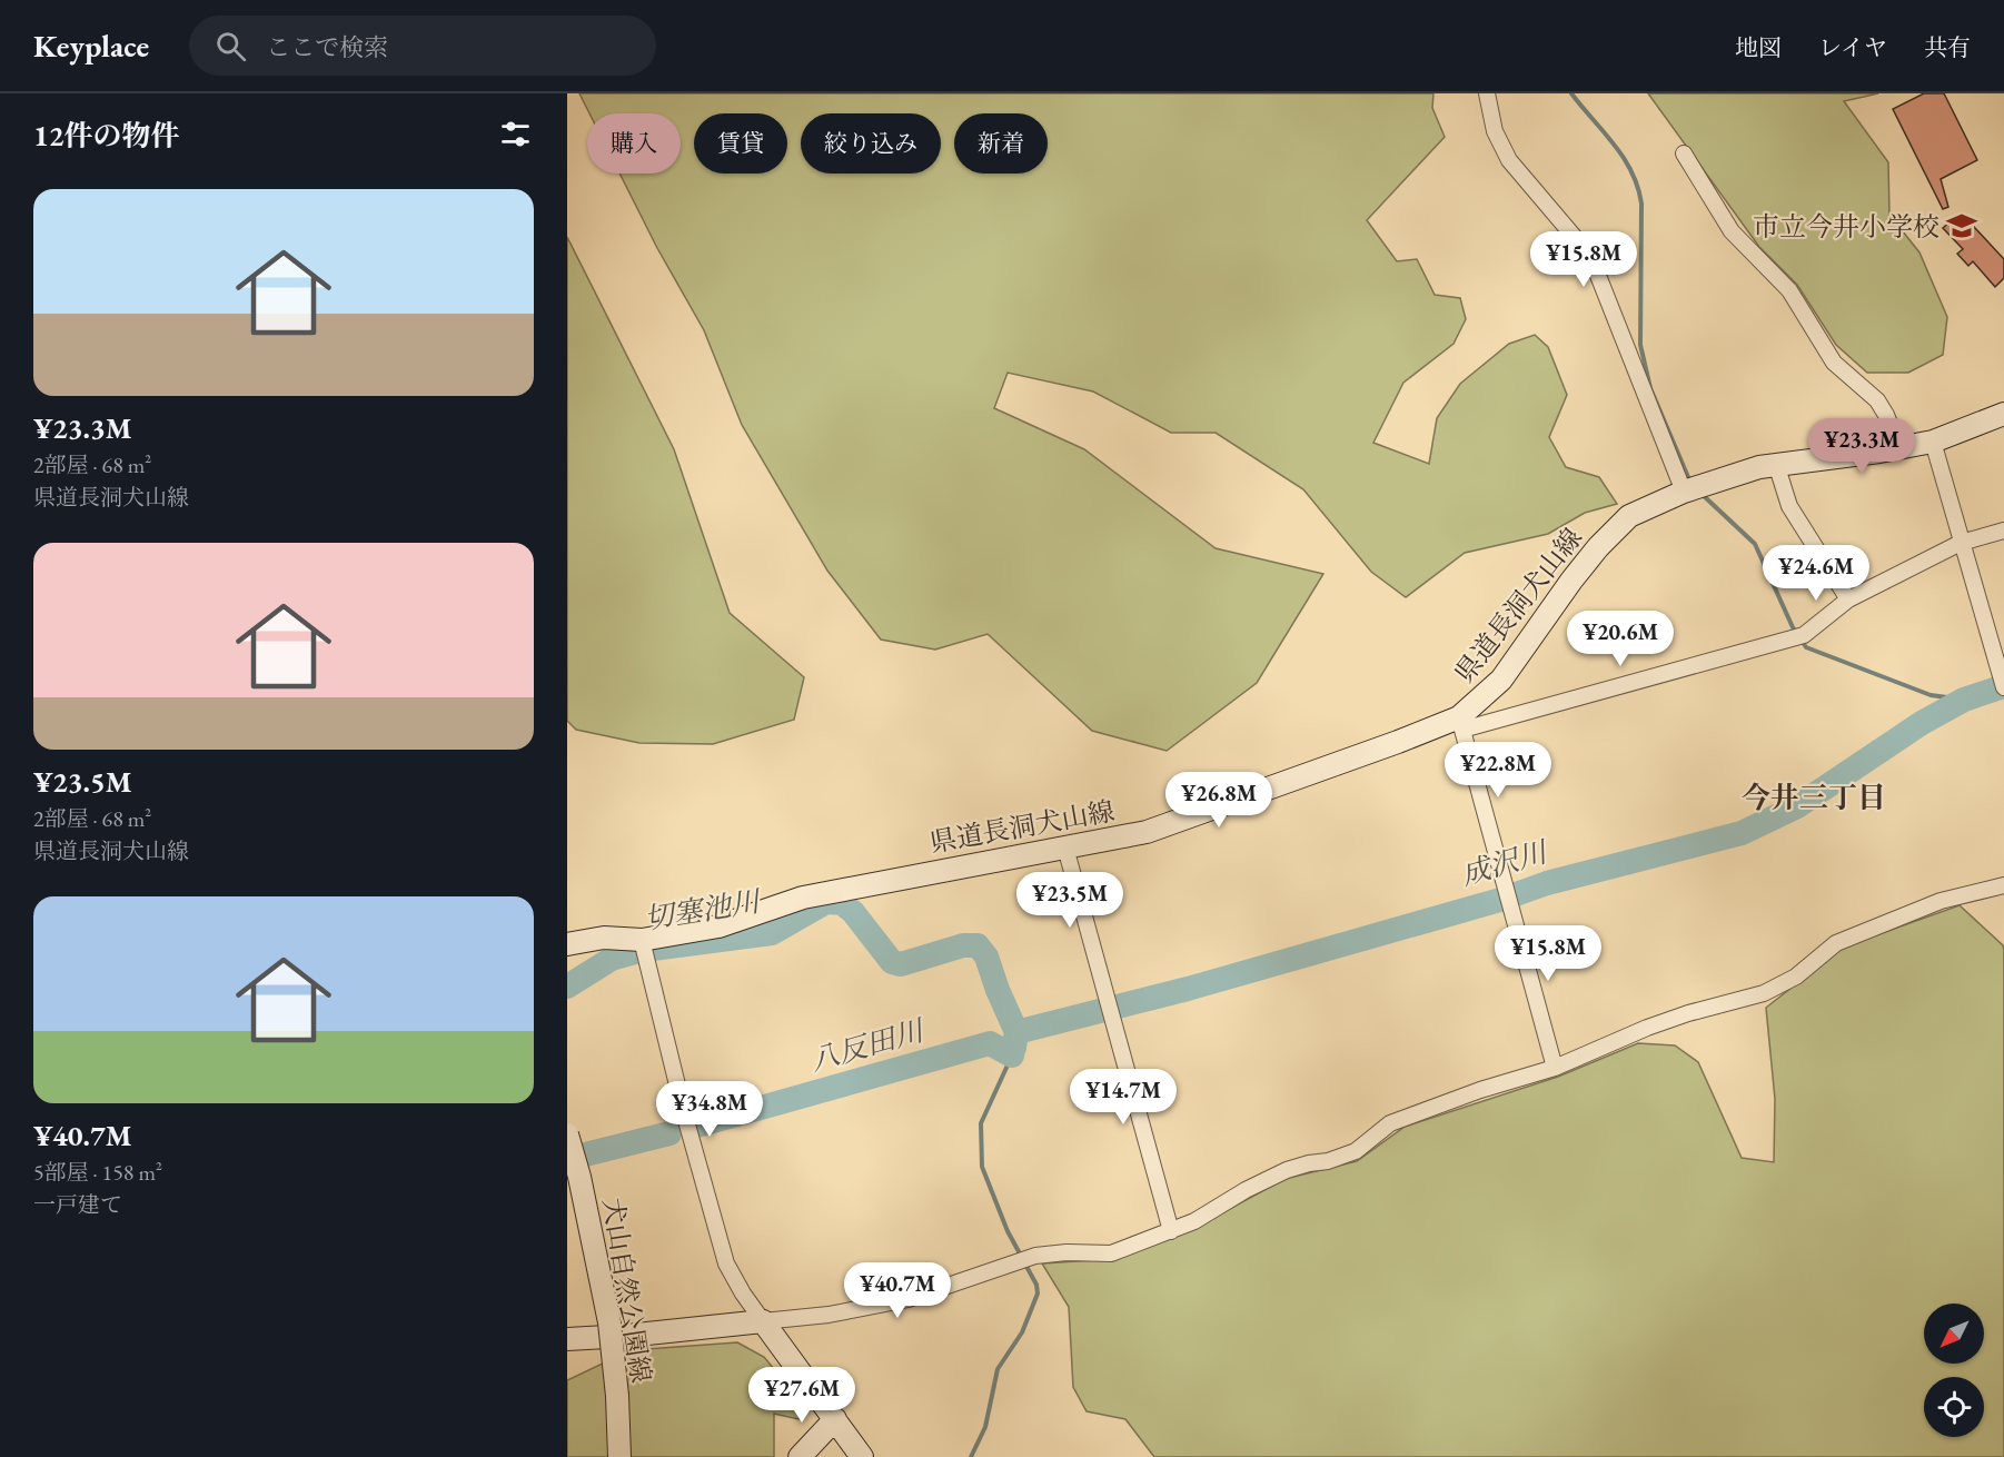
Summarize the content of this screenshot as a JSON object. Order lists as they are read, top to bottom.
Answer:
{
  "streets": {
    "main road": ["県道長洞犬山線", "犬山自然公園線"]
  },
  "districts": ["今井三丁目"],
  "water": ["成沢川", "切塞池川", "八反田川"],
  "places": {
    "school or university": ["市立今井小学校"]
  },
  "north": "bottom left",
  "page": {
    "header": "Keyplace",
    "search": "ここで検索",
    "nav": ["地図", "レイヤ", "共有"],
    "heading": "12件の物件",
    "chip": [
      "購入",
      "賃貸",
      "絞り込み",
      "新着"
    ],
    "list": [
      {
        "name": "¥23.3M",
        "note": "2部屋 · 68 m² · 県道長洞犬山線"
      },
      {
        "name": "¥23.5M",
        "note": "2部屋 · 68 m² · 県道長洞犬山線"
      },
      {
        "name": "¥40.7M",
        "note": "5部屋 · 158 m² · 一戸建て"
      }
    ],
    "price": [
      "¥15.8M",
      "¥23.3M",
      "¥24.6M",
      "¥20.6M",
      "¥22.8M",
      "¥26.8M",
      "¥23.5M",
      "¥15.8M",
      "¥14.7M",
      "¥34.8M",
      "¥40.7M",
      "¥27.6M"
    ]
  }
}
